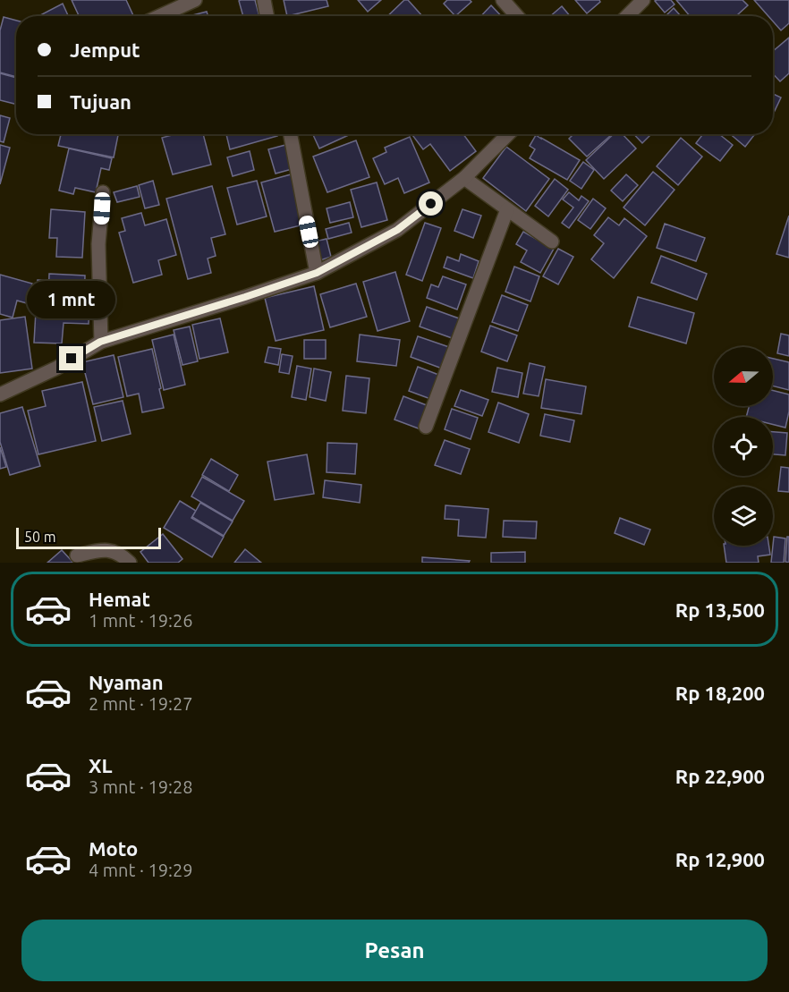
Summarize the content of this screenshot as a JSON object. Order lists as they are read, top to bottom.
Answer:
{
  "scale_bar": "50 m",
  "north": "left",
  "page": {
    "banner": ["Jemput", "Tujuan"],
    "bubble": "1 mnt",
    "scale": "50 m",
    "list": [
      {
        "name": "Hemat",
        "note": "1 mnt · 19:26",
        "value": "Rp 13,500"
      },
      {
        "name": "Nyaman",
        "note": "2 mnt · 19:27",
        "value": "Rp 18,200"
      },
      {
        "name": "XL",
        "note": "3 mnt · 19:28",
        "value": "Rp 22,900"
      },
      {
        "name": "Moto",
        "note": "4 mnt · 19:29",
        "value": "Rp 12,900"
      }
    ],
    "buttons": "Pesan"
  }
}
